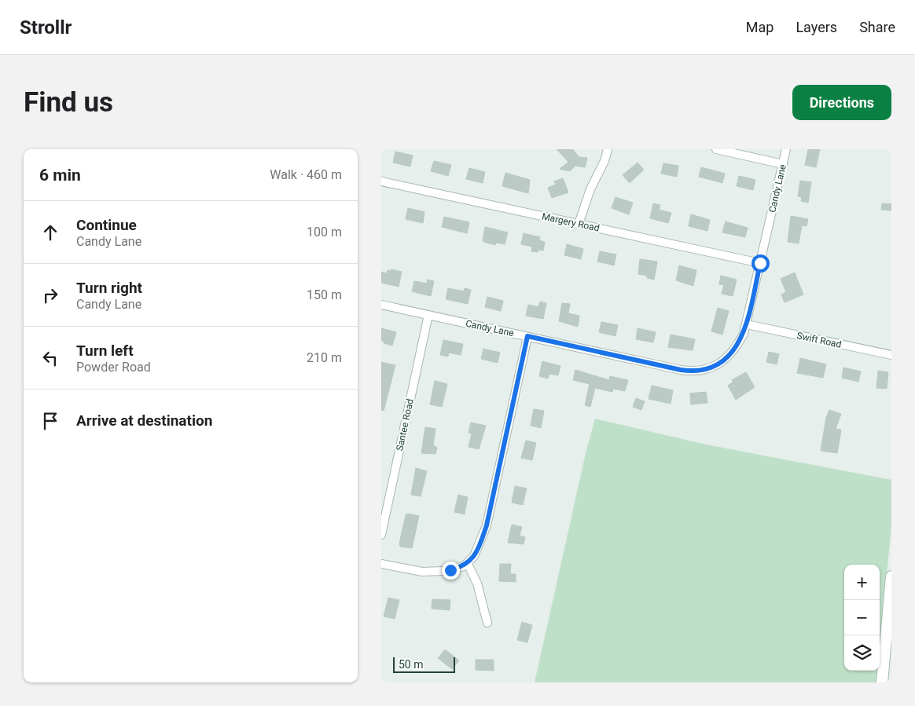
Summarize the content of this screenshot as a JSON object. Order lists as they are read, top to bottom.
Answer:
{
  "streets": {
    "street": [
      "Candy Lane",
      "Margery Road",
      "Swift Road",
      "Santee Road"
    ]
  },
  "crossings": [
    ["Candy Lane", "Margery Road"],
    ["Candy Lane", "Swift Road"],
    ["Candy Lane", "Santee Road"]
  ],
  "scale_bar": "50 m",
  "page": {
    "header": "Strollr",
    "nav": ["Map", "Layers", "Share"],
    "buttons": "Directions",
    "title": "Find us",
    "heading": ["6 min", "Walk · 460 m"],
    "list": [
      ["Continue", "Candy Lane", "100 m"],
      ["Turn right", "Candy Lane", "150 m"],
      ["Turn left", "Powder Road", "210 m"],
      "Arrive at destination"
    ],
    "map_buttons": ["+", "−"],
    "scale": "50 m"
  }
}
